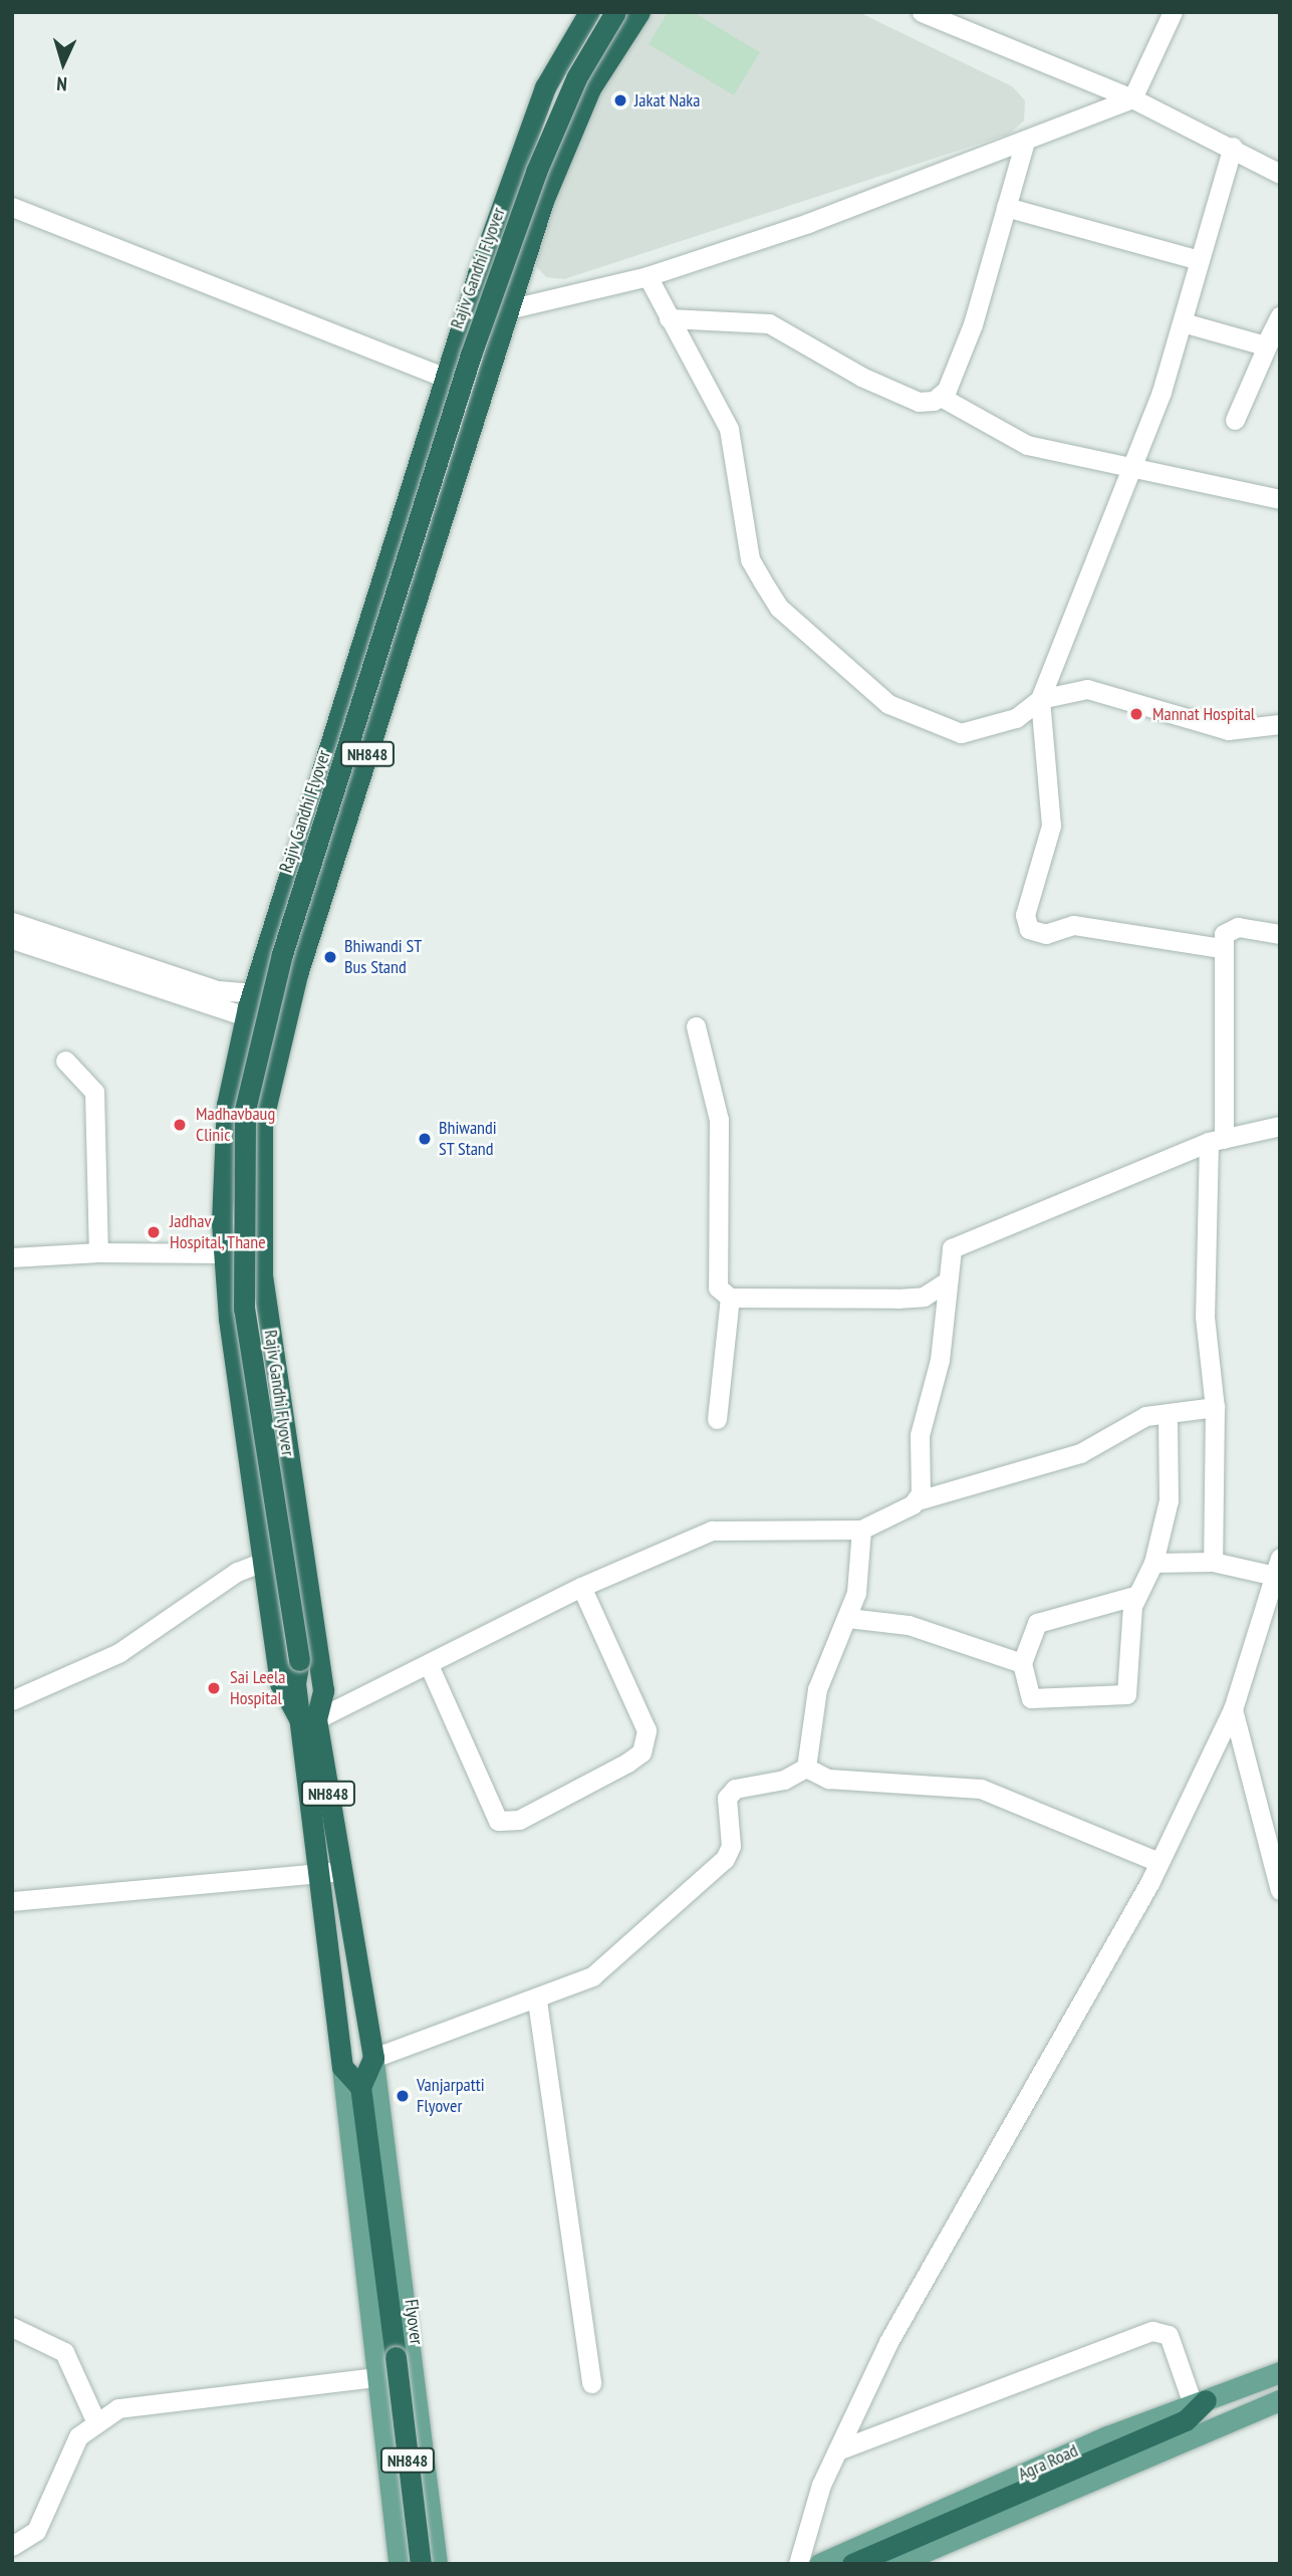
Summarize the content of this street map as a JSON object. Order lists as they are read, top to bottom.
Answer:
{
  "streets": {
    "highway": ["Rajiv Gandhi Flyover", "NH848", "Flyover"],
    "main road": ["Agra Road"]
  },
  "crossings": [
    ["Rajiv Gandhi Flyover", "NH848"]
  ],
  "places": [
    "Jakat Naka",
    "Mannat Hospital",
    "Bhiwandi ST Bus Stand",
    "Madhavbaug Clinic",
    "Bhiwandi ST Stand",
    "Jadhav Hospital, Thane",
    "Sai Leela Hospital",
    "Vanjarpatti Flyover"
  ],
  "north": "bottom"
}
